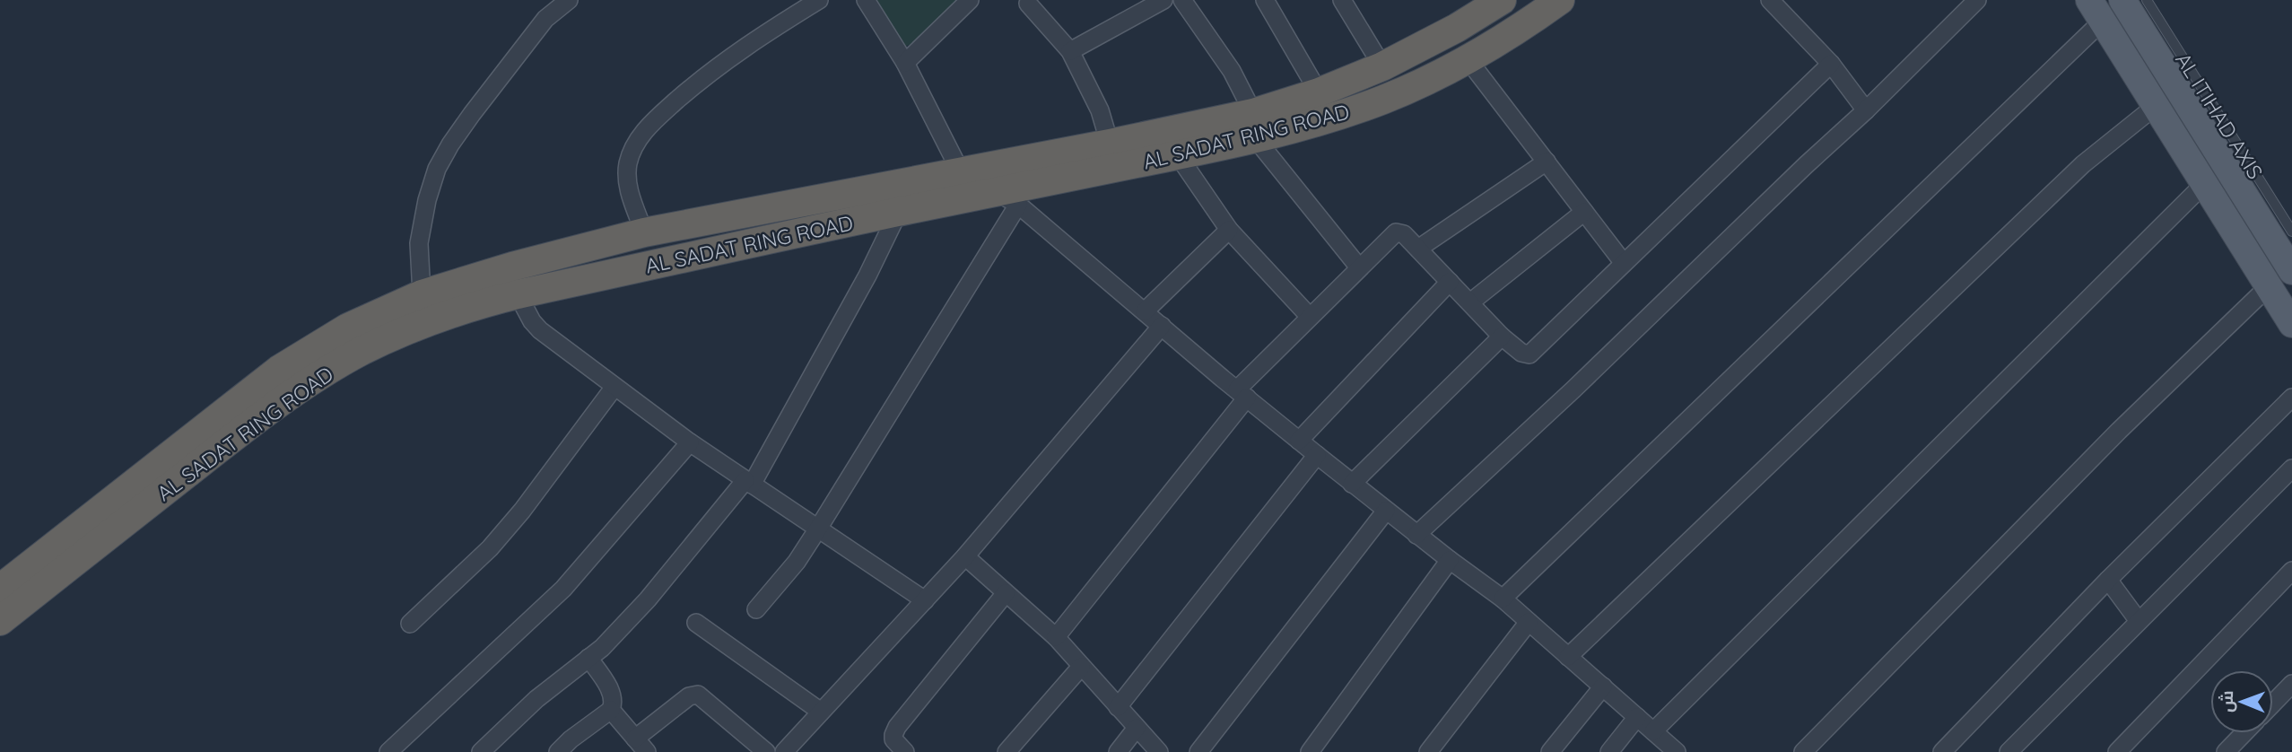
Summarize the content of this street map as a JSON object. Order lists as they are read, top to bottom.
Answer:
{
  "streets": {
    "highway": ["AL SADAT RING ROAD"],
    "lane": ["AL ITIHAD AXIS"]
  },
  "north": "left"
}
